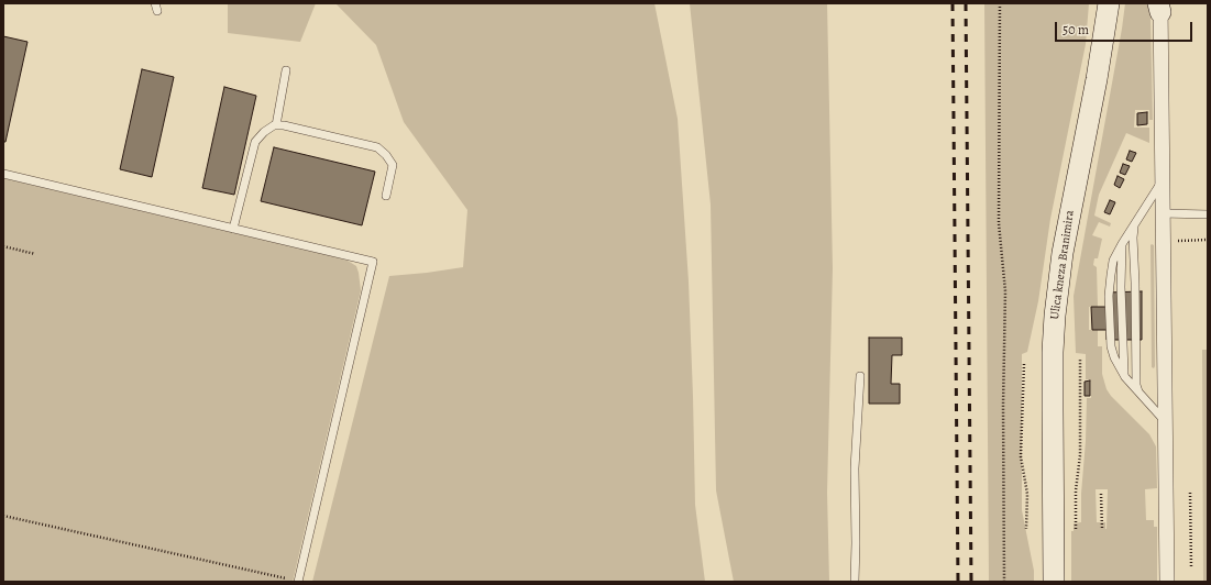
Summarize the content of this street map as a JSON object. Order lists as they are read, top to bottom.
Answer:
{
  "streets": {
    "main road": ["Ulica kneza Branimira"]
  },
  "scale_bar": "50 m"
}
